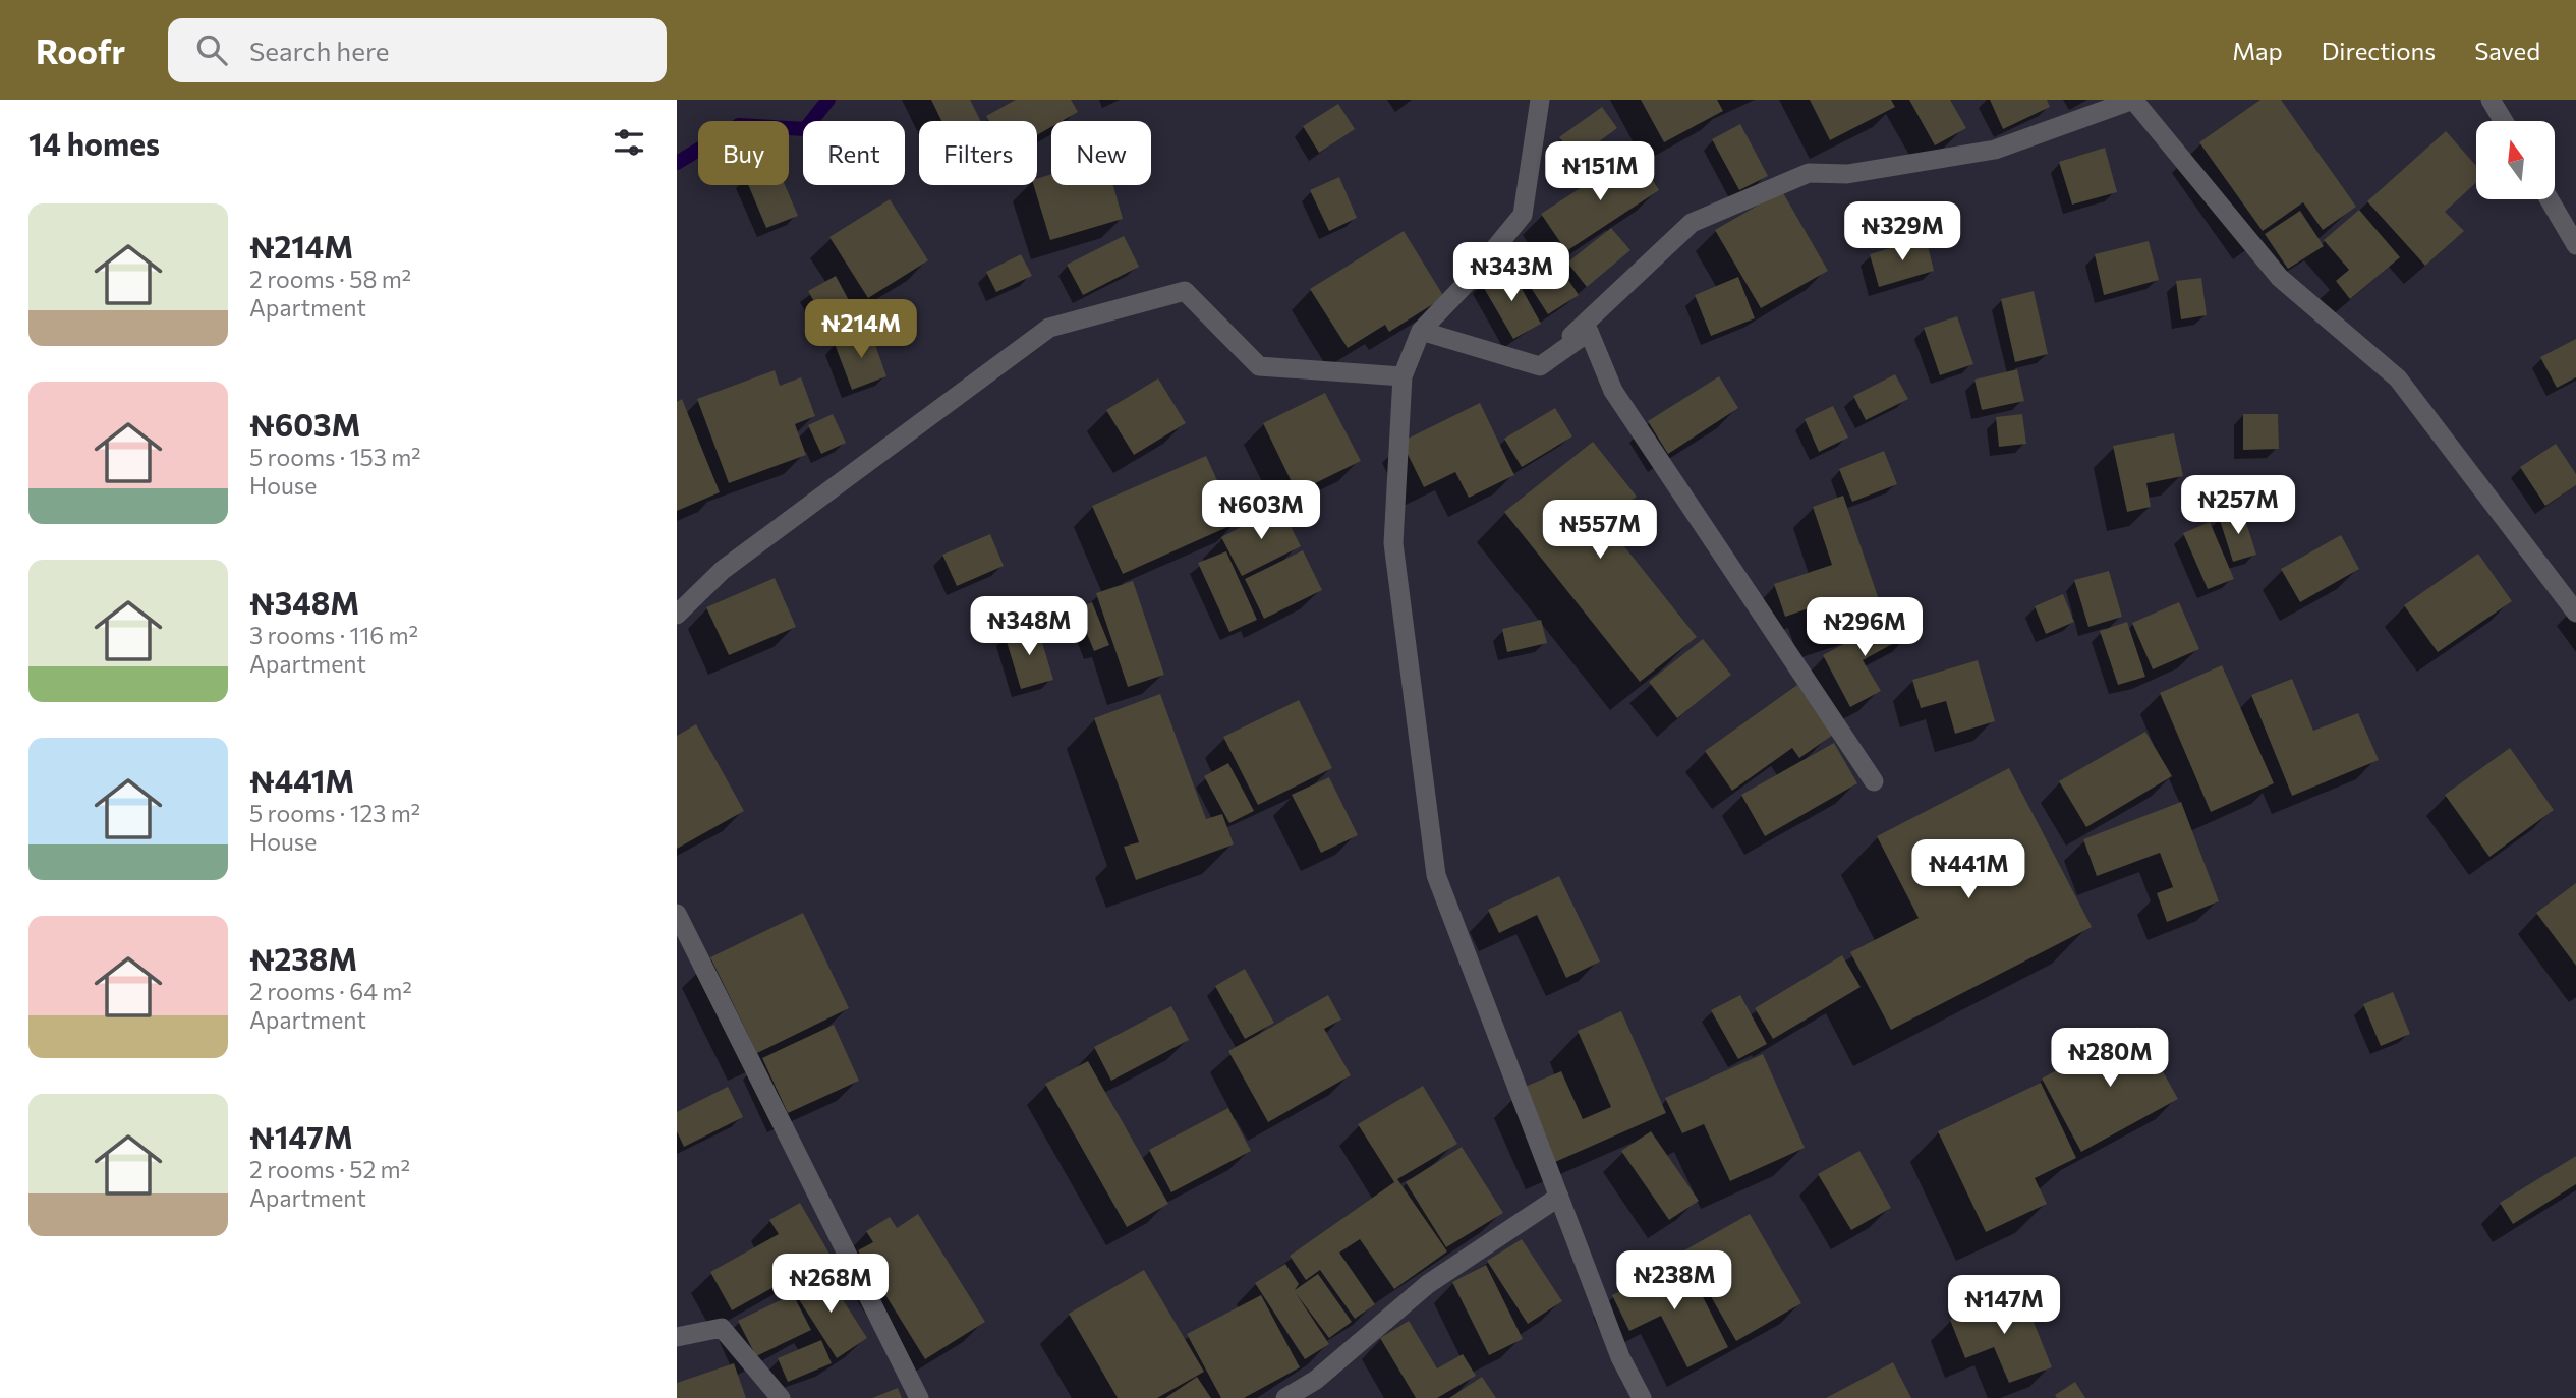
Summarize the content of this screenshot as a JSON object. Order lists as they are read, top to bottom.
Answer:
{
  "north": "top",
  "page": {
    "header": "Roofr",
    "search": "Search here",
    "nav": ["Map", "Directions", "Saved"],
    "heading": "14 homes",
    "chip": [
      "Buy",
      "Rent",
      "Filters",
      "New"
    ],
    "price": [
      "₦151M",
      "₦329M",
      "₦343M",
      "₦214M",
      "₦257M",
      "₦603M",
      "₦557M",
      "₦348M",
      "₦296M",
      "₦441M",
      "₦280M",
      "₦238M",
      "₦268M",
      "₦147M"
    ],
    "list": [
      {
        "name": "₦214M",
        "note": "2 rooms · 58 m² · Apartment"
      },
      {
        "name": "₦603M",
        "note": "5 rooms · 153 m² · House"
      },
      {
        "name": "₦348M",
        "note": "3 rooms · 116 m² · Apartment"
      },
      {
        "name": "₦441M",
        "note": "5 rooms · 123 m² · House"
      },
      {
        "name": "₦238M",
        "note": "2 rooms · 64 m² · Apartment"
      },
      {
        "name": "₦147M",
        "note": "2 rooms · 52 m² · Apartment"
      }
    ]
  }
}
